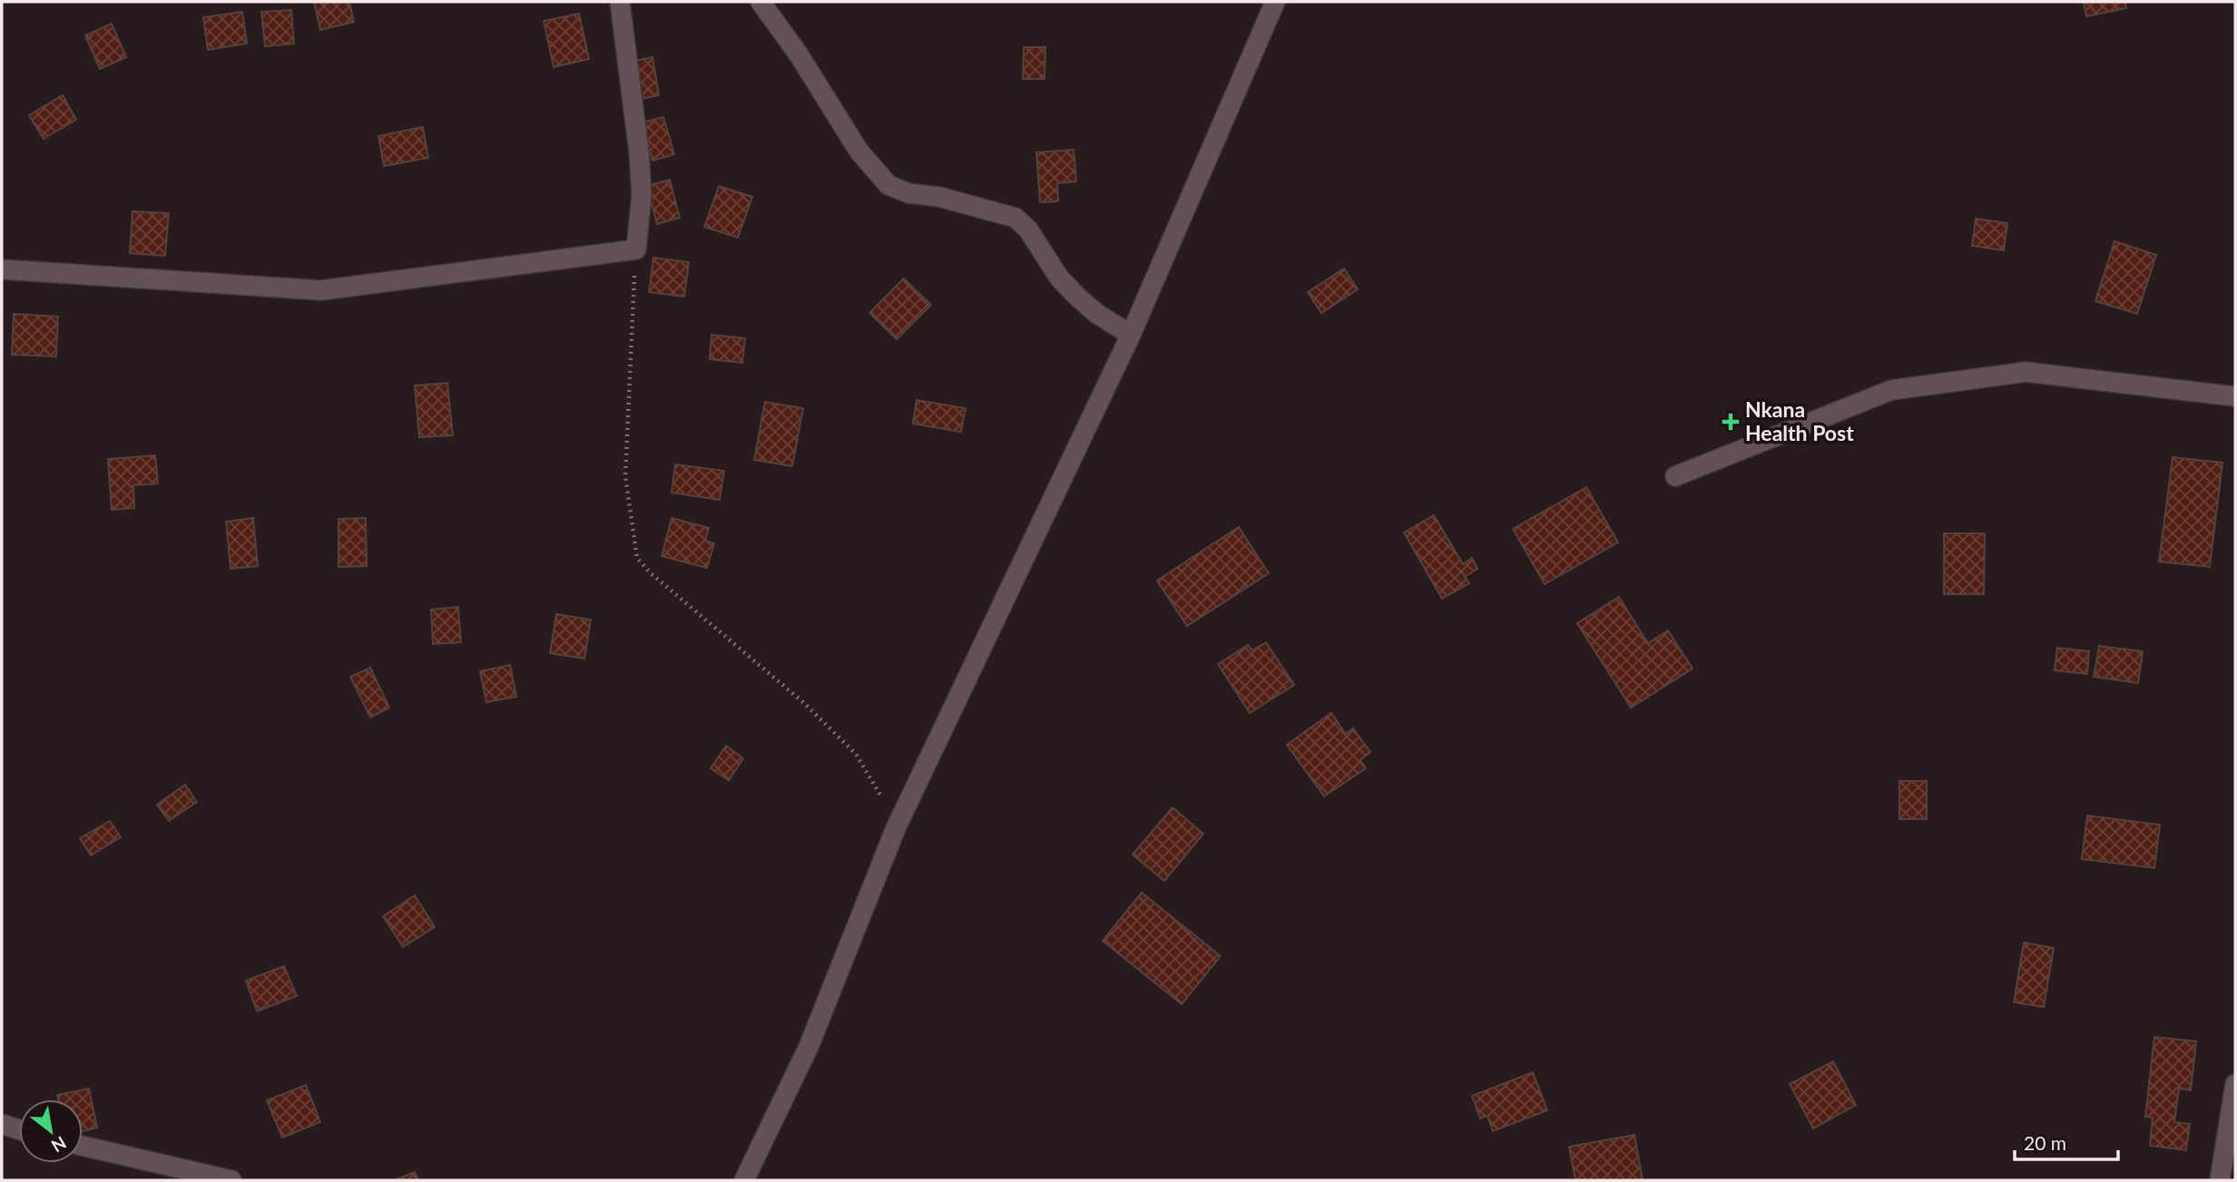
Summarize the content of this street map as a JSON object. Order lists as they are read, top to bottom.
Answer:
{
  "places": {
    "health": ["Nkana Health Post"]
  },
  "scale_bar": "20 m",
  "north": "bottom right"
}
